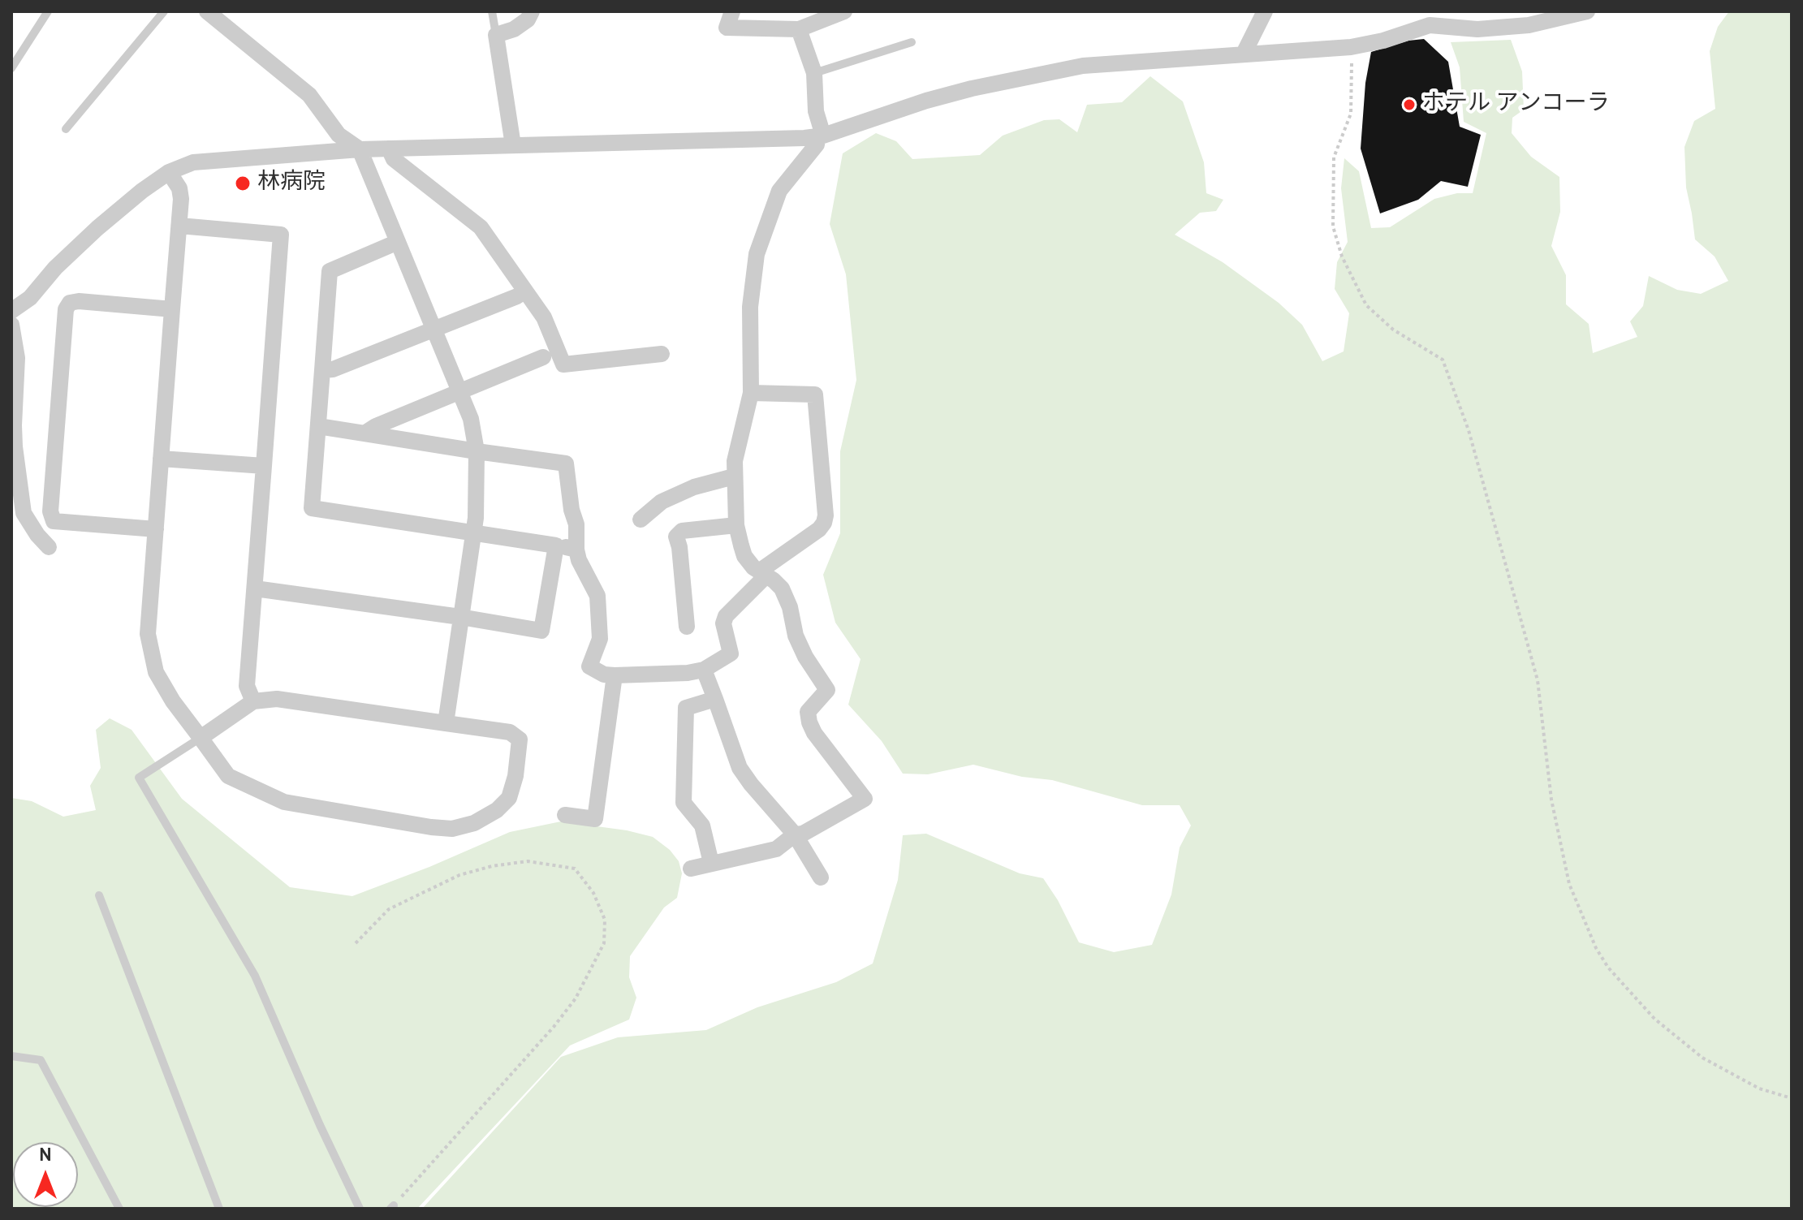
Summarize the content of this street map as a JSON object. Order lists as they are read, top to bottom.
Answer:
{
  "places": ["ホテル アンコーラ", "林病院"],
  "north": "top"
}
